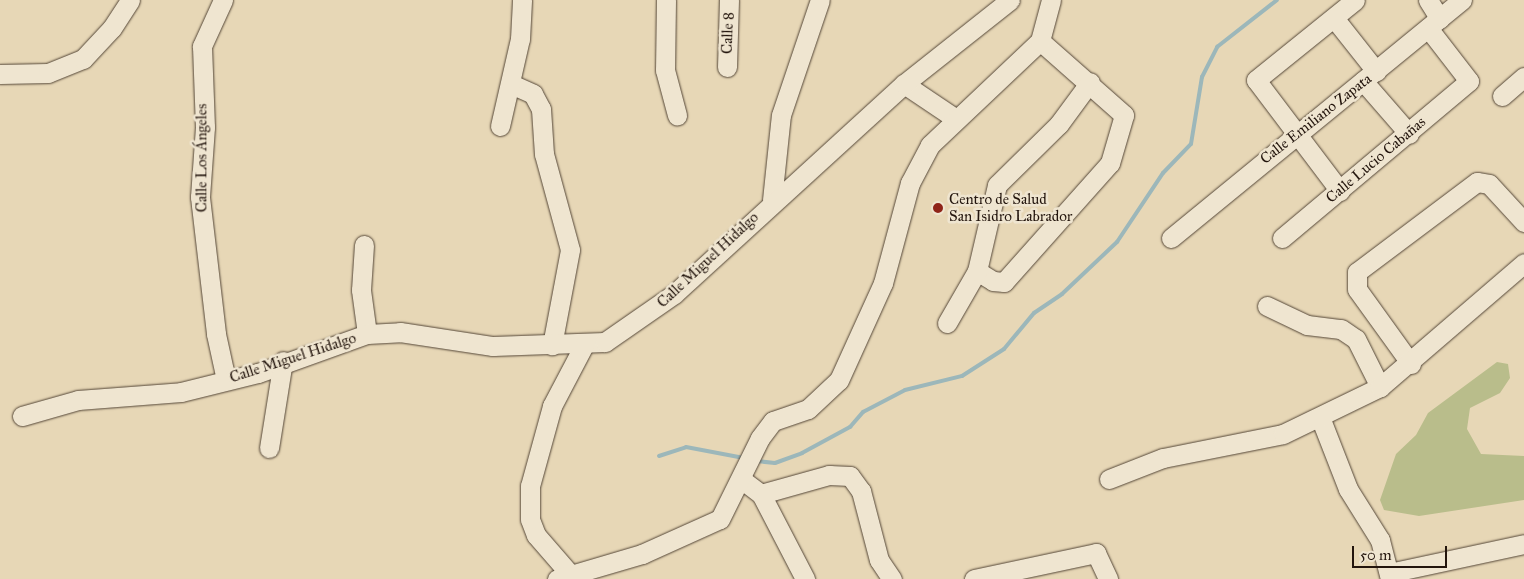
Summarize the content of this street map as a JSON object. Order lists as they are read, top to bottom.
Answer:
{
  "streets": {
    "street": [
      "Calle 8",
      "Calle Emiliano Zapata",
      "Calle Los Ángeles",
      "Calle Lucio Cabañas",
      "Calle Miguel Hidalgo"
    ]
  },
  "crossings": [
    ["Calle Emiliano Zapata", "Calle Lucio Cabañas"],
    ["Calle Los Ángeles", "Calle Miguel Hidalgo"]
  ],
  "places": ["Centro de Salud San Isidro Labrador"],
  "scale_bar": "50 m"
}
